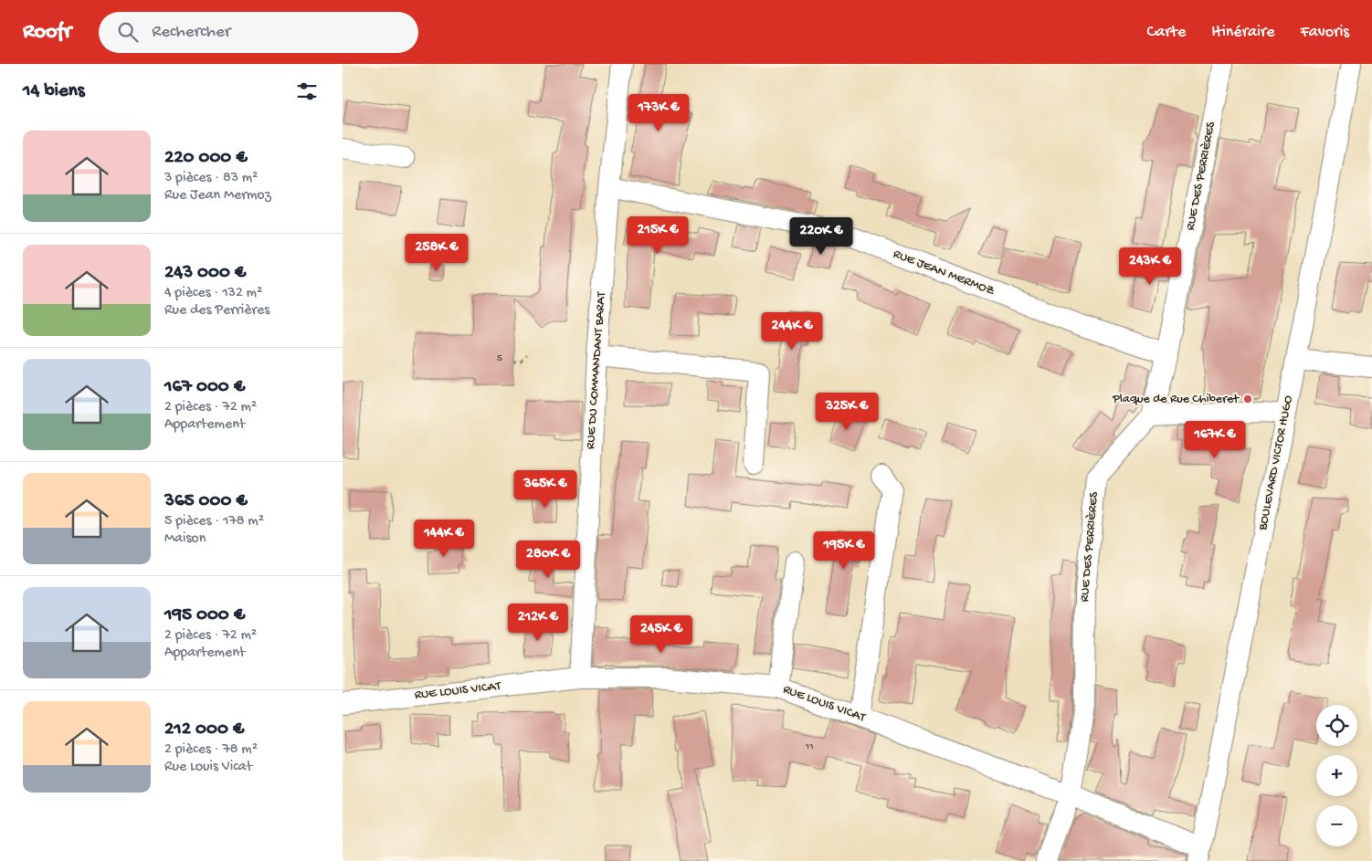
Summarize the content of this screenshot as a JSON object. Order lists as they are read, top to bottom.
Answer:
{
  "streets": {
    "street": [
      "RUE DES PERRIÈRES",
      "RUE JEAN MERMOZ",
      "RUE DU COMMANDANT BARAT",
      "BOULEVARD VICTOR HUGO",
      "RUE LOUIS VICAT"
    ]
  },
  "crossings": [
    ["RUE DES PERRIÈRES", "RUE JEAN MERMOZ"],
    ["RUE DES PERRIÈRES", "RUE LOUIS VICAT"],
    ["RUE JEAN MERMOZ", "RUE DU COMMANDANT BARAT"],
    ["RUE DU COMMANDANT BARAT", "RUE LOUIS VICAT"],
    ["BOULEVARD VICTOR HUGO", "RUE LOUIS VICAT"]
  ],
  "places": ["Plaque de Rue Chiberet"],
  "house_numbers": ["5", "11"],
  "page": {
    "header": "Roofr",
    "search": "Rechercher",
    "nav": ["Carte", "Itinéraire", "Favoris"],
    "heading": "14 biens",
    "price": [
      "173K €",
      "215K €",
      "220K €",
      "258K €",
      "243K €",
      "244K €",
      "325K €",
      "167K €",
      "365K €",
      "144K €",
      "195K €",
      "280K €",
      "212K €",
      "245K €"
    ],
    "list": [
      {
        "name": "220 000 €",
        "note": "3 pièces · 83 m² · Rue Jean Mermoz"
      },
      {
        "name": "243 000 €",
        "note": "4 pièces · 132 m² · Rue des Perrières"
      },
      {
        "name": "167 000 €",
        "note": "2 pièces · 72 m² · Appartement"
      },
      {
        "name": "365 000 €",
        "note": "5 pièces · 178 m² · Maison"
      },
      {
        "name": "195 000 €",
        "note": "2 pièces · 72 m² · Appartement"
      },
      {
        "name": "212 000 €",
        "note": "2 pièces · 78 m² · Rue Louis Vicat"
      }
    ],
    "map_buttons": ["+", "−"]
  }
}
